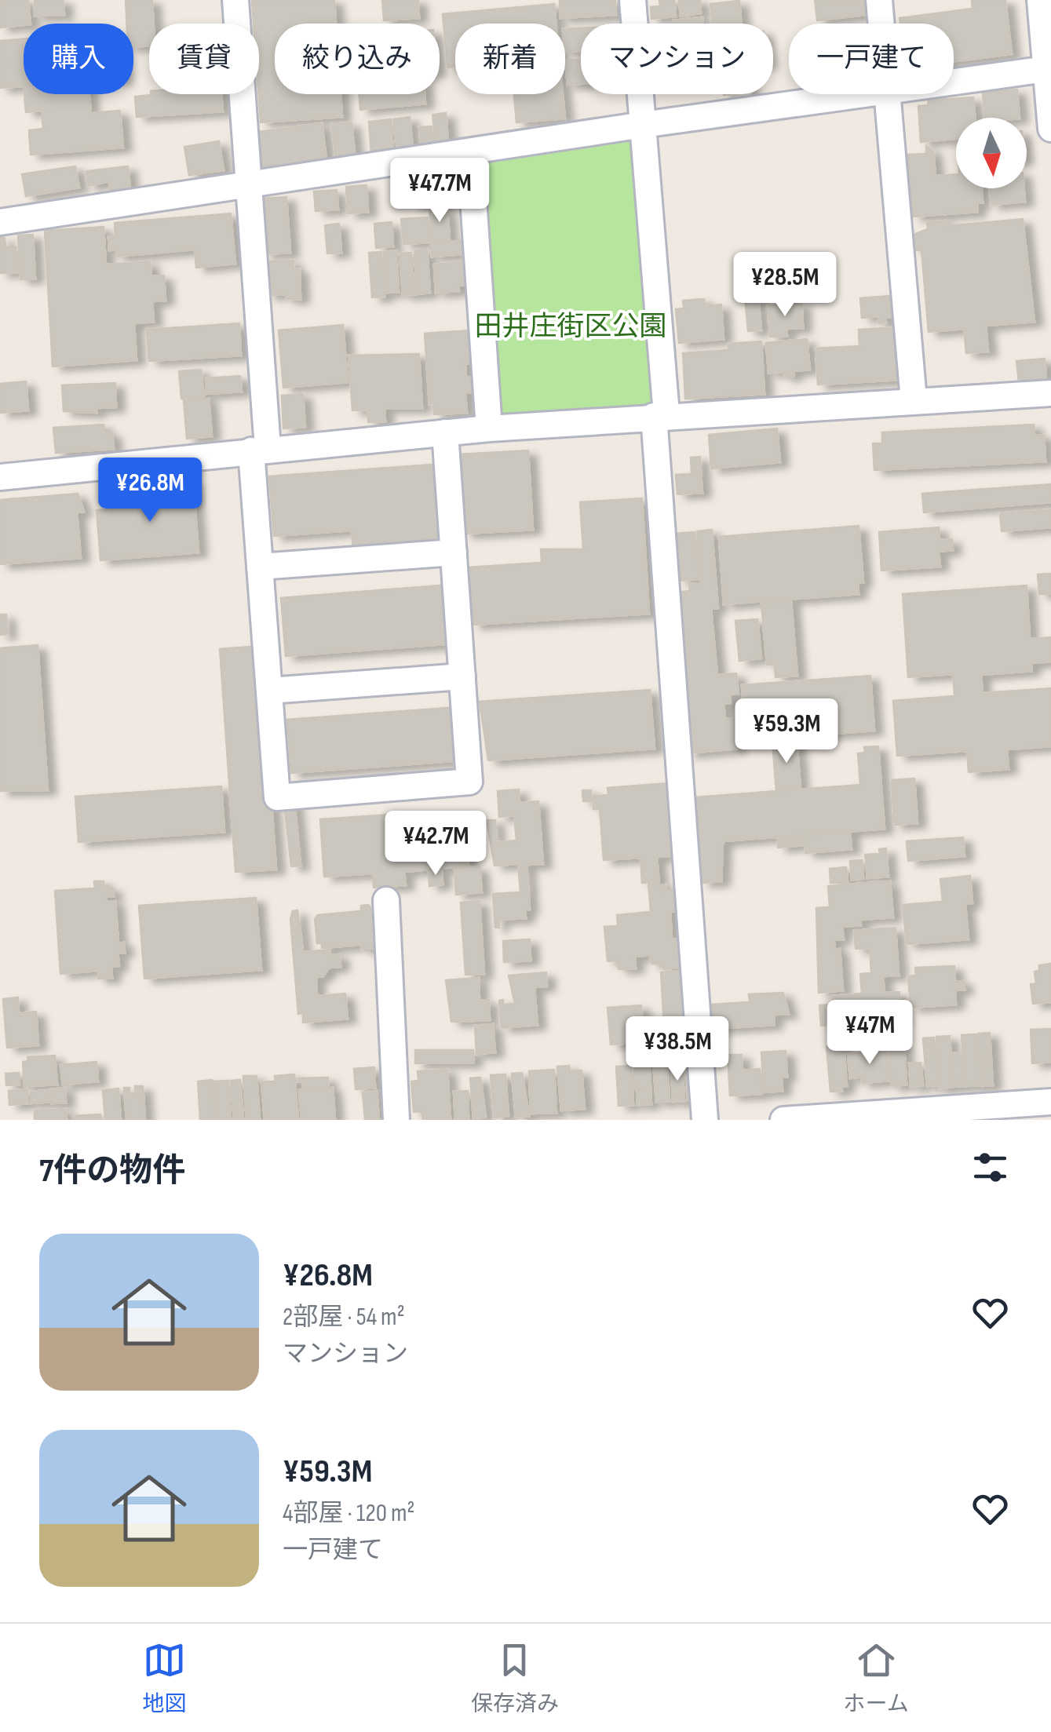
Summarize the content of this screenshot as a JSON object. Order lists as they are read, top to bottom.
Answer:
{
  "parks": ["田井庄街区公園"],
  "north": "bottom",
  "page": {
    "chip": [
      "購入",
      "賃貸",
      "絞り込み",
      "新着",
      "マンション",
      "一戸建て"
    ],
    "price": [
      "¥47.7M",
      "¥28.5M",
      "¥26.8M",
      "¥59.3M",
      "¥42.7M",
      "¥47M",
      "¥38.5M"
    ],
    "heading": "7件の物件",
    "list": [
      {
        "name": "¥26.8M",
        "note": "2部屋 · 54 m² · マンション"
      },
      {
        "name": "¥59.3M",
        "note": "4部屋 · 120 m² · 一戸建て"
      }
    ],
    "tabs": ["地図", "保存済み", "ホーム"]
  }
}
